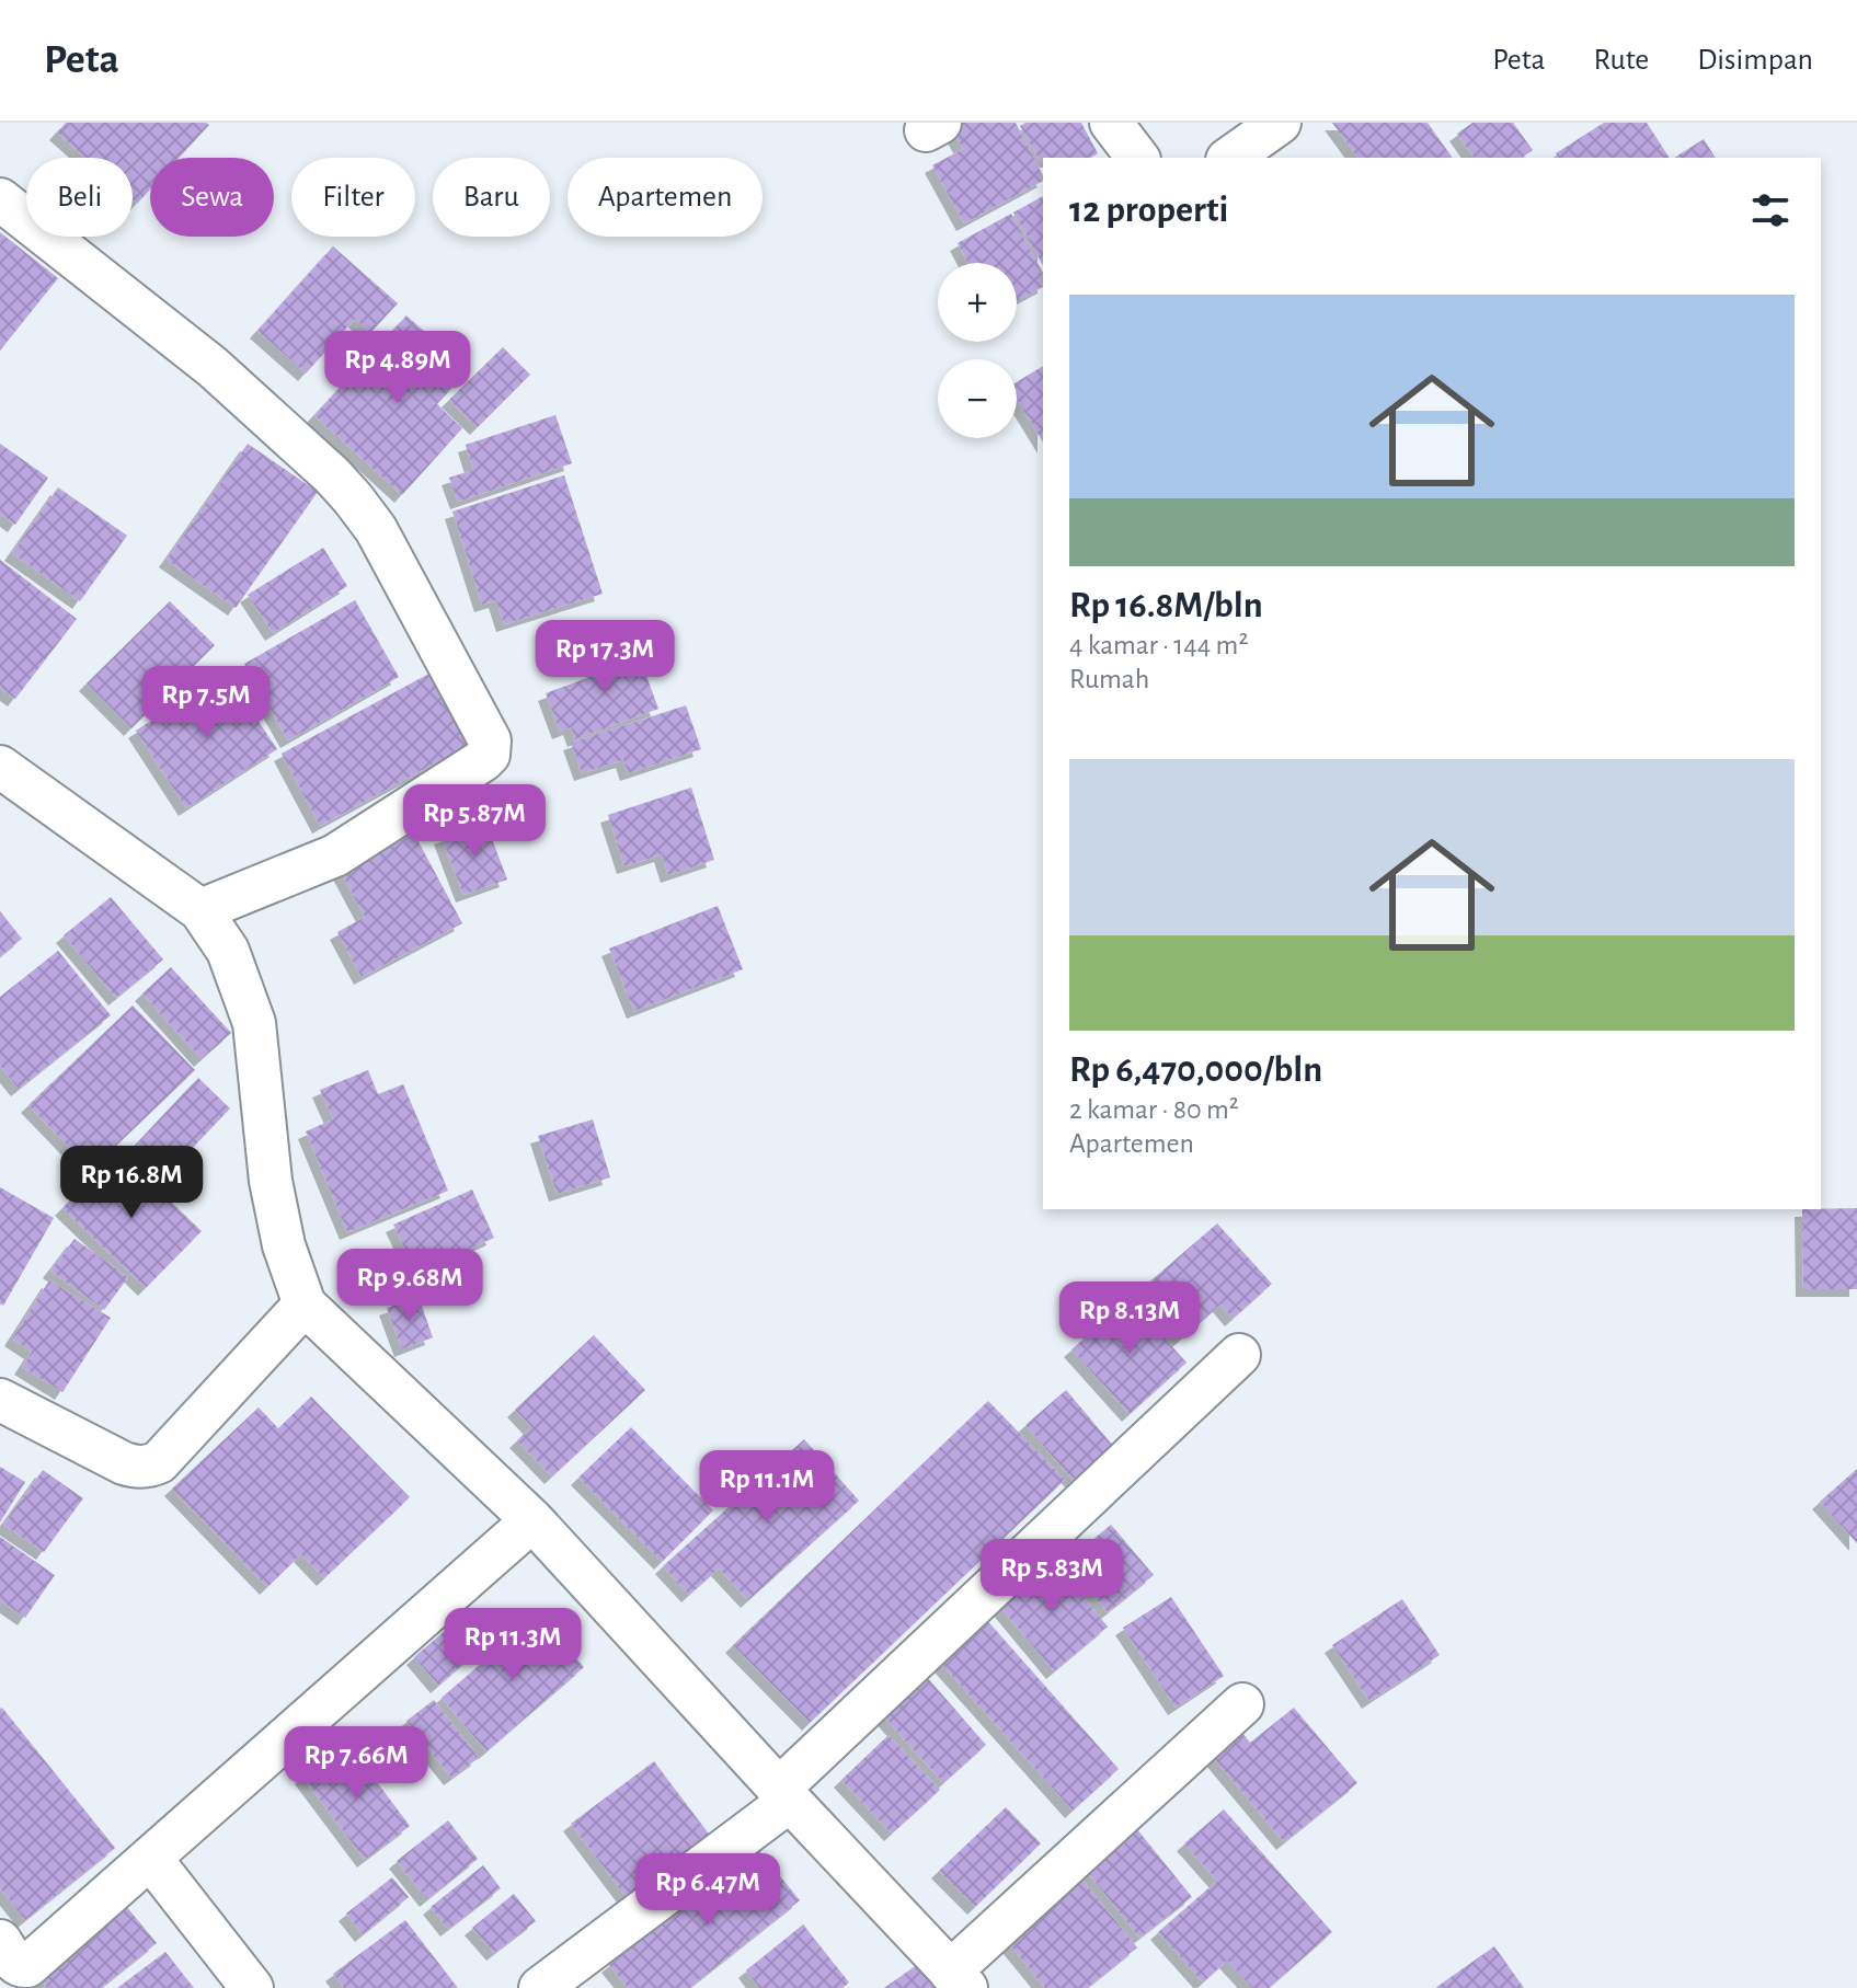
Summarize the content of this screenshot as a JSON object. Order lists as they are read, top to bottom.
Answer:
{
  "page": {
    "header": "Peta",
    "nav": ["Peta", "Rute", "Disimpan"],
    "chip": [
      "Beli",
      "Sewa",
      "Filter",
      "Baru",
      "Apartemen"
    ],
    "heading": "12 properti",
    "map_buttons": ["+", "−"],
    "list": [
      {
        "name": "Rp 16.8M/bln",
        "note": "4 kamar · 144 m² · Rumah"
      },
      {
        "name": "Rp 6,470,000/bln",
        "note": "2 kamar · 80 m² · Apartemen"
      }
    ],
    "price": [
      "Rp 4.89M",
      "Rp 17.3M",
      "Rp 7.5M",
      "Rp 5.87M",
      "Rp 16.8M",
      "Rp 9.68M",
      "Rp 8.13M",
      "Rp 11.1M",
      "Rp 5.83M",
      "Rp 11.3M",
      "Rp 7.66M",
      "Rp 6.47M"
    ]
  }
}
